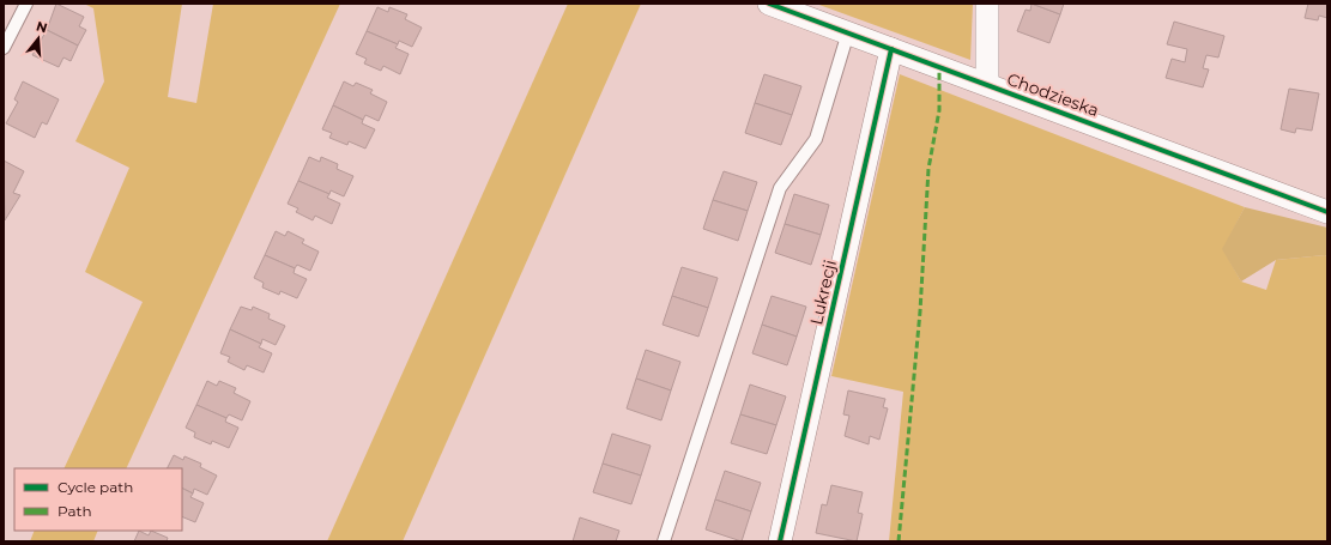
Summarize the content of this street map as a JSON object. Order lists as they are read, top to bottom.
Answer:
{
  "streets": {
    "street": ["Chodzieska", "Lukrecji"]
  },
  "crossings": [
    ["Chodzieska", "Lukrecji"]
  ],
  "legend": ["Cycle path", "Path"],
  "north": "top"
}
